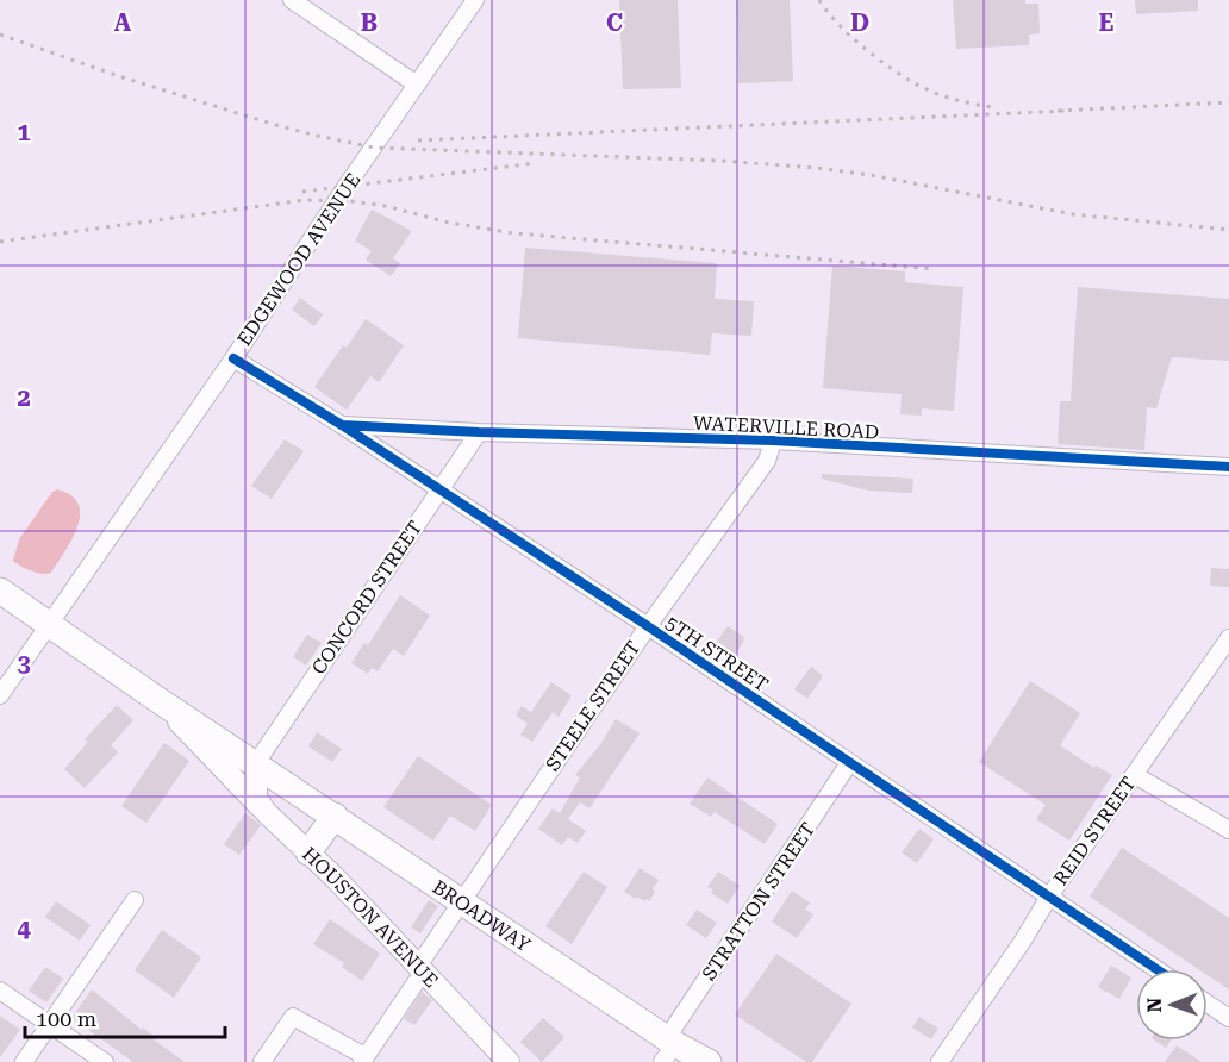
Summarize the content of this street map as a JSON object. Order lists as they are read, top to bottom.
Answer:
{
  "streets": {
    "main road": ["BROADWAY"],
    "street": [
      "EDGEWOOD AVENUE",
      "WATERVILLE ROAD",
      "CONCORD STREET",
      "5TH STREET",
      "STEELE STREET",
      "REID STREET",
      "STRATTON STREET",
      "HOUSTON AVENUE"
    ]
  },
  "crossings": [
    ["EDGEWOOD AVENUE", "5TH STREET"],
    ["EDGEWOOD AVENUE", "BROADWAY"],
    ["WATERVILLE ROAD", "CONCORD STREET"],
    ["WATERVILLE ROAD", "5TH STREET"],
    ["WATERVILLE ROAD", "STEELE STREET"],
    ["CONCORD STREET", "5TH STREET"],
    ["CONCORD STREET", "BROADWAY"],
    ["5TH STREET", "STEELE STREET"],
    ["5TH STREET", "REID STREET"],
    ["5TH STREET", "STRATTON STREET"],
    ["STEELE STREET", "BROADWAY"],
    ["STEELE STREET", "HOUSTON AVENUE"],
    ["STRATTON STREET", "BROADWAY"],
    ["BROADWAY", "HOUSTON AVENUE"]
  ],
  "scale_bar": "100 m",
  "north": "left",
  "grid": {
    "columns": [
      "A",
      "B",
      "C",
      "D",
      "E"
    ],
    "rows": [
      "1",
      "2",
      "3",
      "4"
    ]
  }
}
